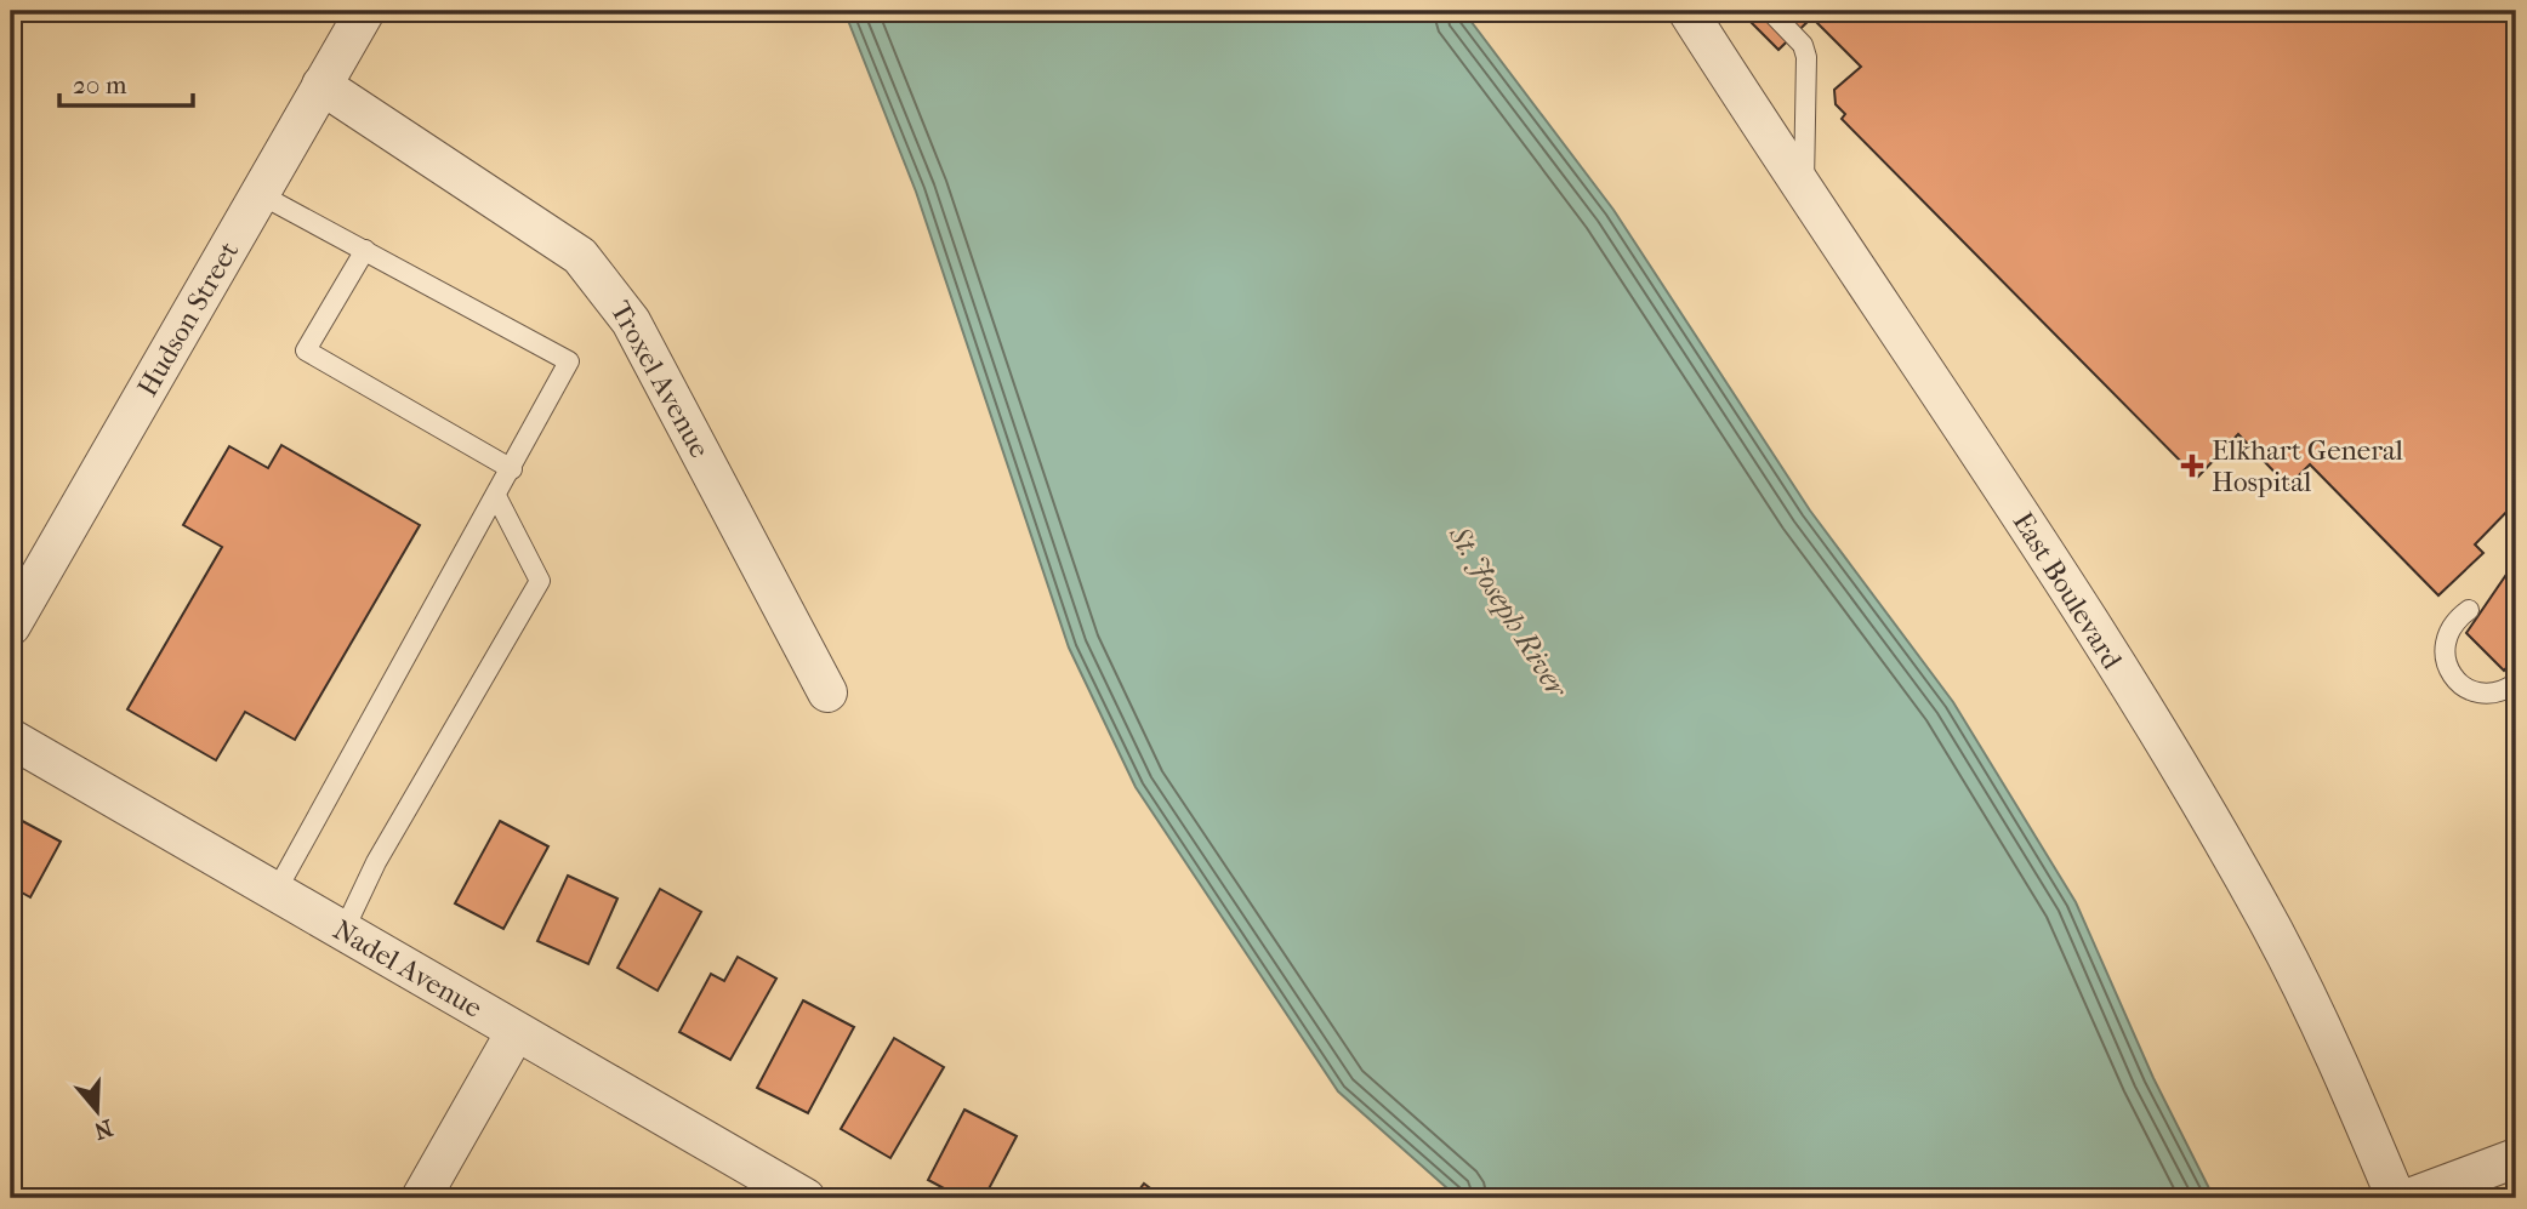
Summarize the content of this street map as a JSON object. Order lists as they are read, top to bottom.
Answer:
{
  "streets": {
    "street": [
      "Hudson Street",
      "Troxel Avenue",
      "East Boulevard",
      "Nadel Avenue"
    ]
  },
  "crossings": [
    ["Hudson Street", "Troxel Avenue"]
  ],
  "water": ["St. Joseph River"],
  "places": {
    "health": ["Elkhart General Hospital"]
  },
  "scale_bar": "20 m",
  "north": "bottom"
}
